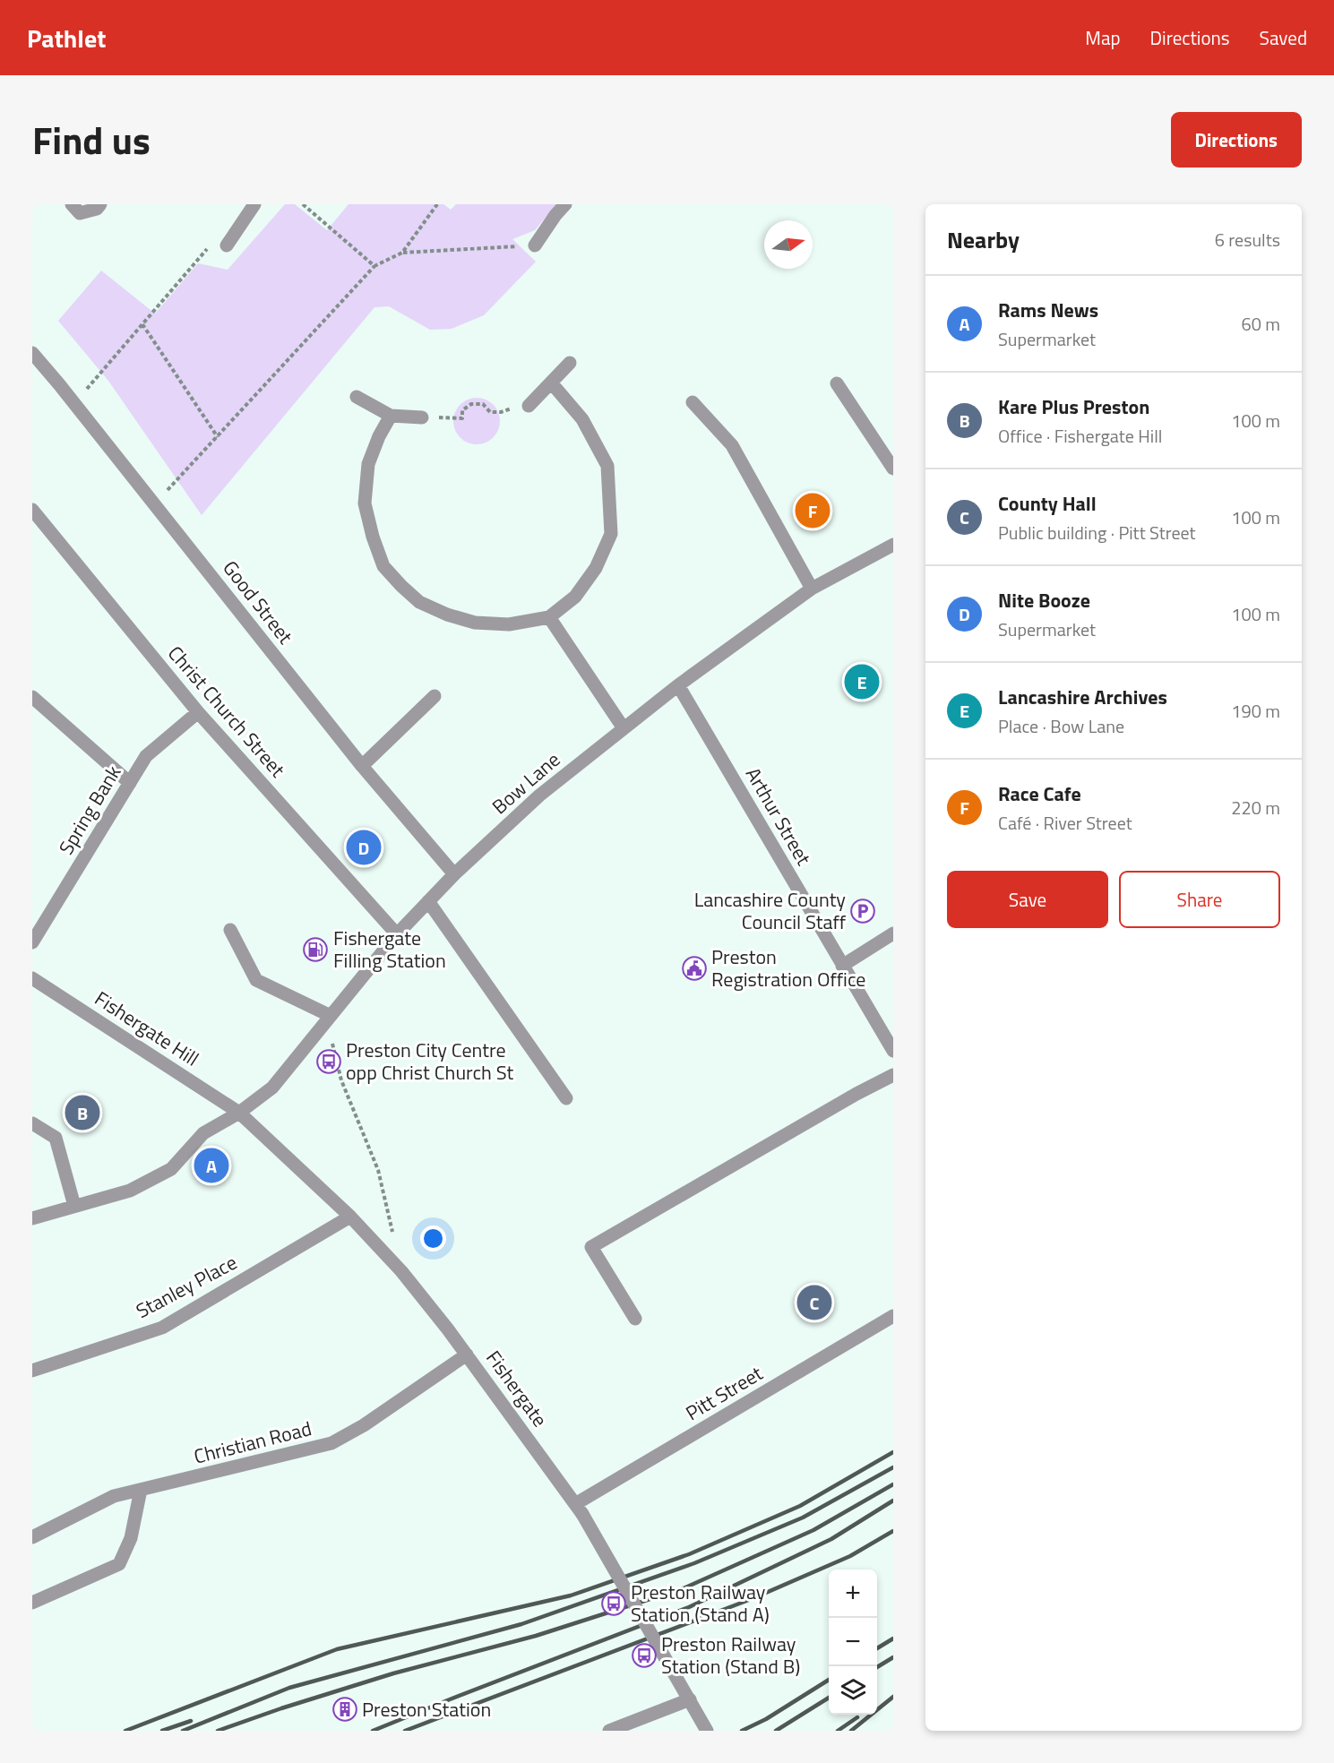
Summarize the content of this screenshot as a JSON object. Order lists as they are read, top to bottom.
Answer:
{
  "streets": {
    "street": [
      "Good Street",
      "Christ Church Street",
      "Bow Lane",
      "Spring Bank",
      "Arthur Street",
      "Fishergate Hill",
      "Stanley Place",
      "Fishergate",
      "Pitt Street",
      "Christian Road"
    ]
  },
  "crossings": [
    ["Good Street", "Bow Lane"],
    ["Christ Church Street", "Bow Lane"],
    ["Christ Church Street", "Spring Bank"],
    ["Bow Lane", "Arthur Street"],
    ["Bow Lane", "Fishergate Hill"],
    ["Bow Lane", "Fishergate"],
    ["Fishergate Hill", "Fishergate"],
    ["Stanley Place", "Fishergate"],
    ["Fishergate", "Pitt Street"],
    ["Fishergate", "Christian Road"]
  ],
  "places": {
    "parking": ["Lancashire County Council Staff"],
    "fuel station": ["Fishergate Filling Station"],
    "public building": ["Preston Registration Office"],
    "bus stop": ["Preston City Centre opp Christ Church St", "Preston Railway Station (Stand A)", "Preston Railway Station (Stand B)"],
    "building": ["Preston Station"]
  },
  "north": "right",
  "page": {
    "header": "Pathlet",
    "nav": ["Map", "Directions", "Saved"],
    "title": "Find us",
    "buttons": [
      "Directions",
      ["Save", "Share"]
    ],
    "heading": ["Nearby", "6 results"],
    "list": [
      {
        "mark": "A",
        "name": "Rams News",
        "note": "Supermarket",
        "value": "60 m"
      },
      {
        "mark": "B",
        "name": "Kare Plus Preston",
        "note": "Office · Fishergate Hill",
        "value": "100 m"
      },
      {
        "mark": "C",
        "name": "County Hall",
        "note": "Public building · Pitt Street",
        "value": "100 m"
      },
      {
        "mark": "D",
        "name": "Nite Booze",
        "note": "Supermarket",
        "value": "100 m"
      },
      {
        "mark": "E",
        "name": "Lancashire Archives",
        "note": "Place · Bow Lane",
        "value": "190 m"
      },
      {
        "mark": "F",
        "name": "Race Cafe",
        "note": "Café · River Street",
        "value": "220 m"
      }
    ],
    "pins": [
      "F",
      "E",
      "D",
      "B",
      "A",
      "C"
    ],
    "map_buttons": ["+", "−"]
  }
}
